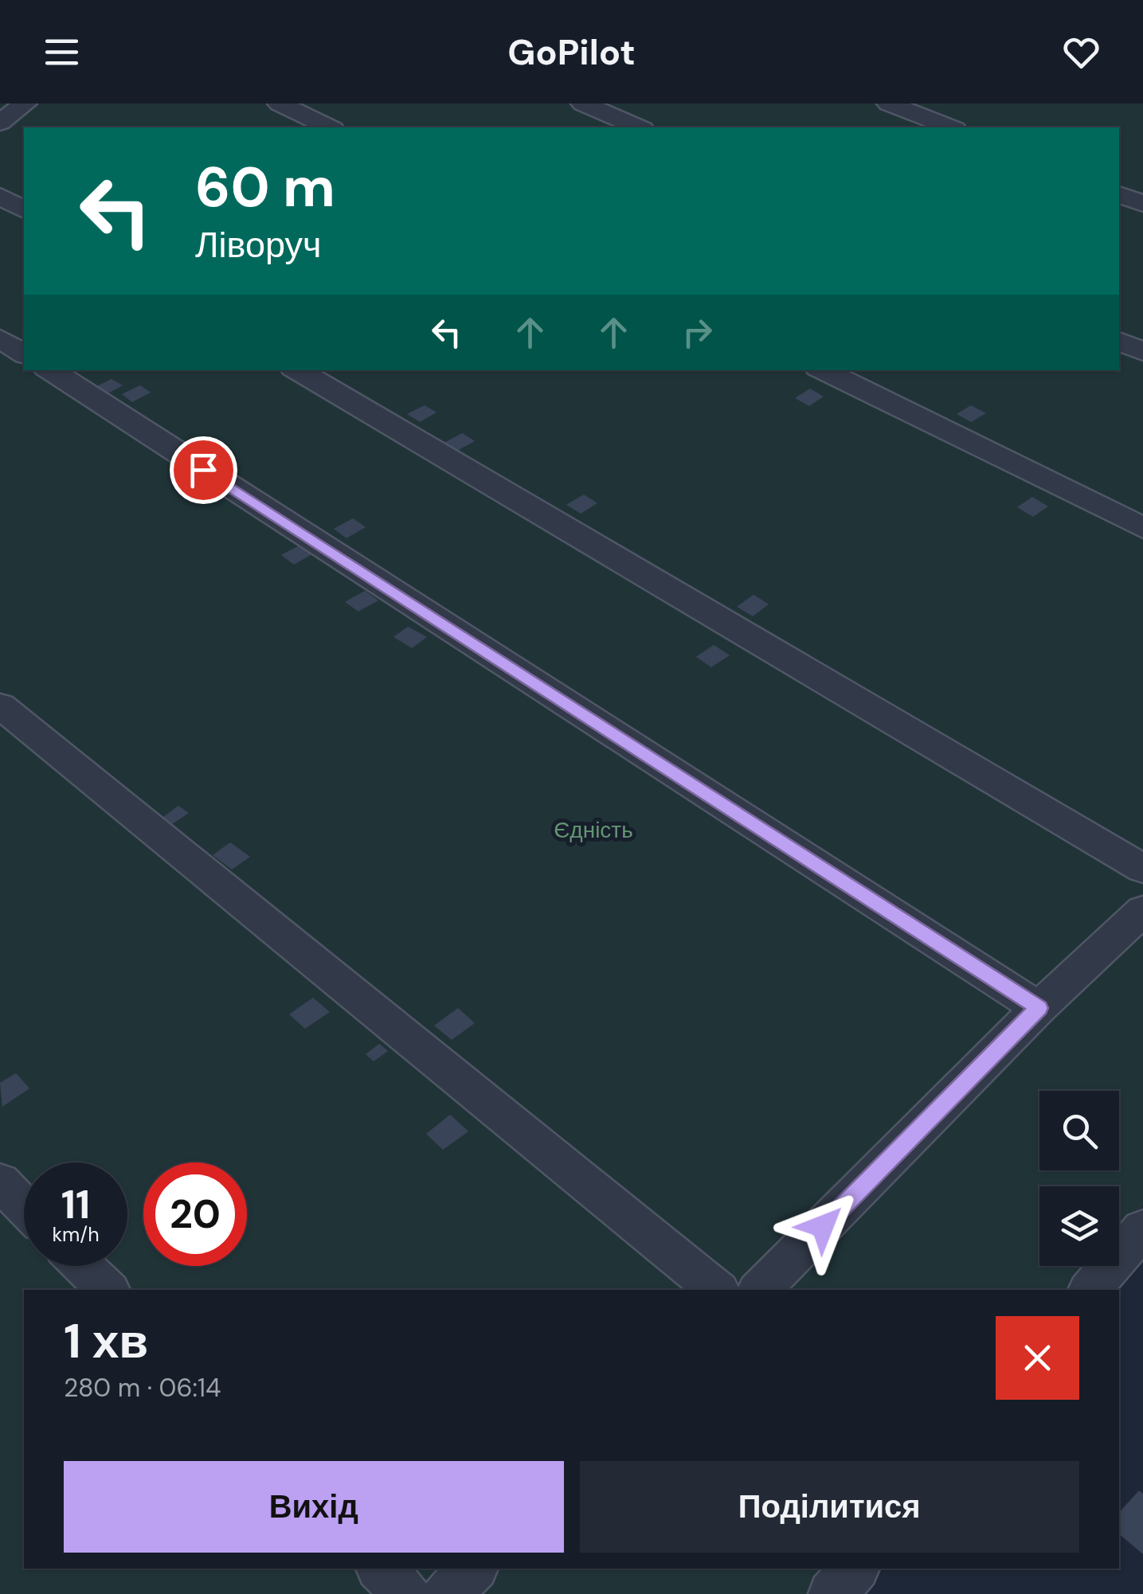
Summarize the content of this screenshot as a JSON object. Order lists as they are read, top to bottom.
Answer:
{
  "parks": ["Єдність"],
  "page": {
    "header": "GoPilot",
    "turn": ["60 m", "Ліворуч"],
    "speed": "11 km/h",
    "limit": "20",
    "heading": ["1 хв", "280 m · 06:14"],
    "buttons": ["Вихід", "Поділитися"]
  }
}
